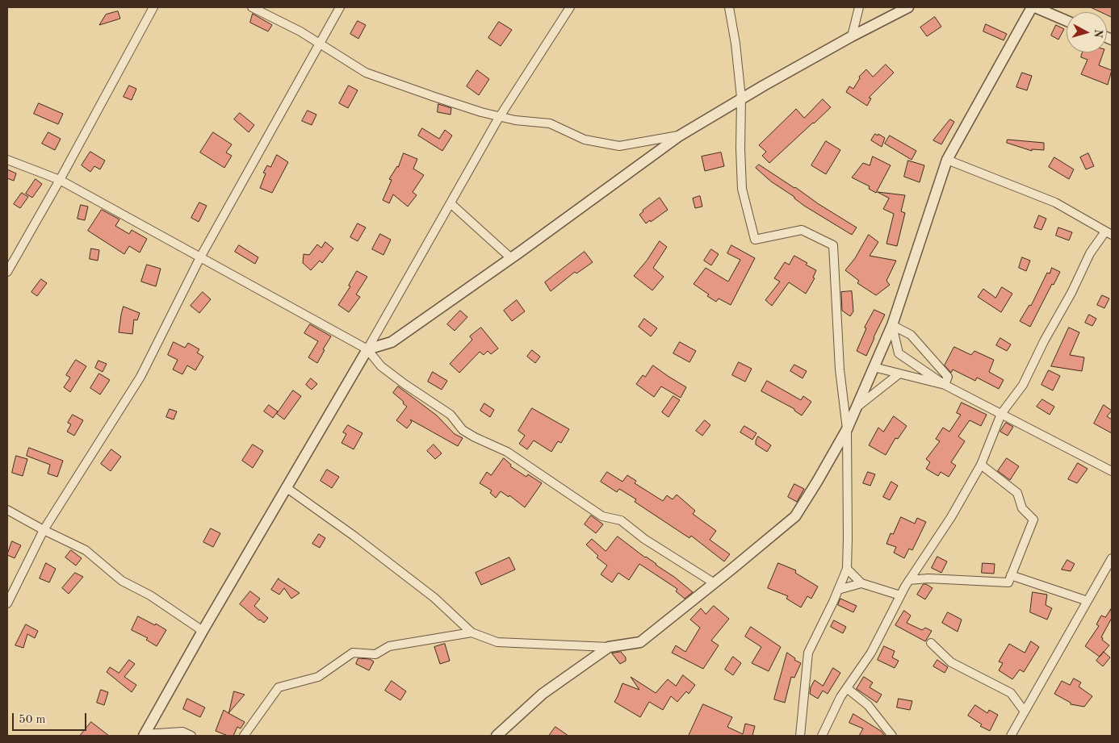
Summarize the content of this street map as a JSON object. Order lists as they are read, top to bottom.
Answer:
{
  "scale_bar": "50 m",
  "north": "right"
}
